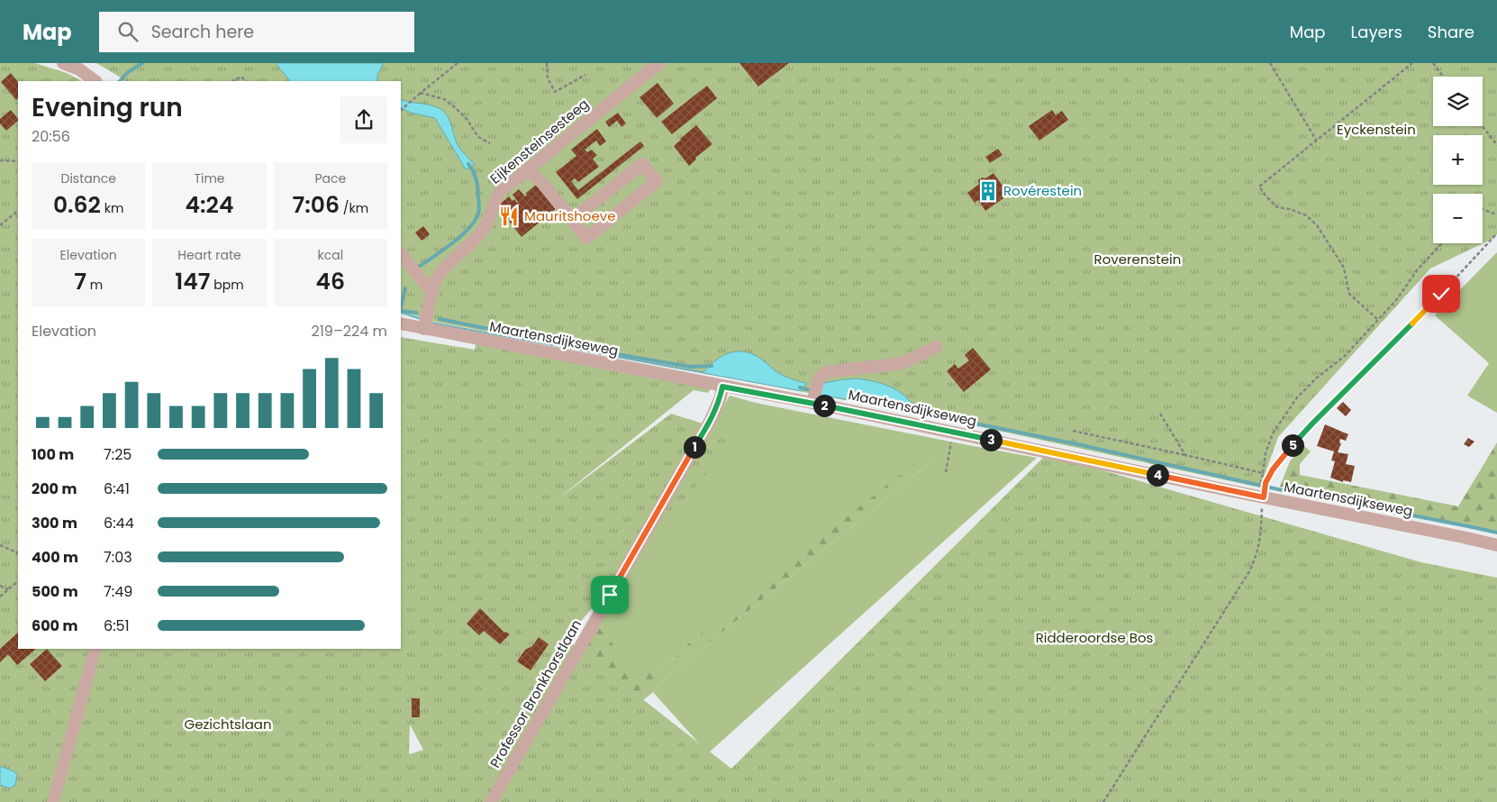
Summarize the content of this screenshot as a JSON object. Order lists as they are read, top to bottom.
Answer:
{
  "streets": {
    "street": ["Eijkensteinsesteeg", "Maartensdijkseweg", "Professor Bronkhorstlaan"]
  },
  "crossings": [
    ["Eijkensteinsesteeg", "Maartensdijkseweg"],
    ["Maartensdijkseweg", "Professor Bronkhorstlaan"]
  ],
  "parks": [
    "Eyckenstein",
    "Roverenstein",
    "Ridderoordse Bos",
    "Gezichtslaan"
  ],
  "places": {
    "building": ["Rovérestein"],
    "restaurant": ["Mauritshoeve"]
  },
  "page": {
    "header": "Map",
    "search": "Search here",
    "nav": ["Map", "Layers", "Share"],
    "map_buttons": ["+", "−"],
    "heading": ["Evening run", "20:56"],
    "stats": [
      ["Distance", "0.62 km"],
      ["Time", "4:24"],
      ["Pace", "7:06 /km"],
      ["Elevation", "7 m"],
      ["Heart rate", "147 bpm"],
      ["kcal", "46"]
    ],
    "chart": ["Elevation", "219–224 m"],
    "pins": [
      "2",
      "3",
      "5",
      "1",
      "4"
    ],
    "list": [
      {
        "name": "100 m",
        "note": "7:25"
      },
      {
        "name": "200 m",
        "note": "6:41"
      },
      {
        "name": "300 m",
        "note": "6:44"
      },
      {
        "name": "400 m",
        "note": "7:03"
      },
      {
        "name": "500 m",
        "note": "7:49"
      },
      {
        "name": "600 m",
        "note": "6:51"
      }
    ]
  }
}
